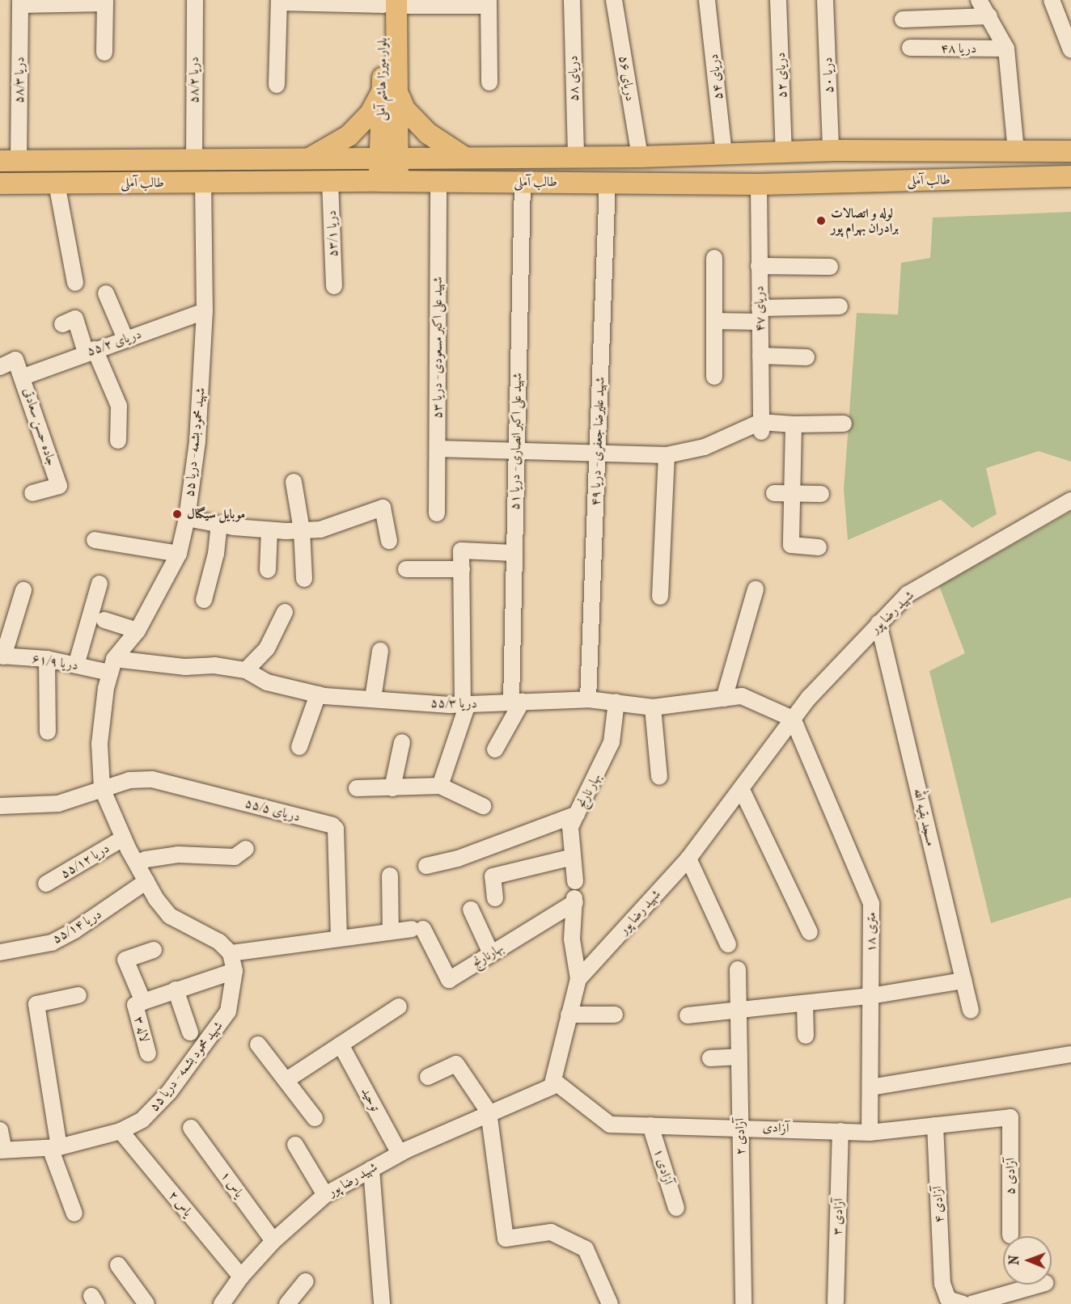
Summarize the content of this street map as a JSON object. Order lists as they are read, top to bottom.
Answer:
{
  "streets": {
    "main road": ["بلوار میرزا هاشم آملی", "طالب آملی"],
    "street": [
      "دریا ۴۸",
      "دریای ۵۲",
      "دریا ۵۰",
      "دریای ۵۴",
      "دریای ۵۸",
      "دریای ۵۶",
      "دریا ۵۸/۳",
      "دریا ۵۸/۲",
      "دریا ۵۳/۱",
      "دریای ۴۷",
      "دریای ۵۵/۲",
      "شهید علی اکبر مسعودی - دریا ۵۳",
      "جاده حسن سعادتی",
      "شهید علی اکبر انصاری - دریا ۵۱",
      "شهید علیرضا جعفری - دریا ۴۹",
      "شهید محمود بشمه - دریا ۵۵",
      "شهید رضا پور",
      "دریا ۶۱/۹",
      "دریا ۵۵/۳",
      "بهار نارنج",
      "دریای ۵۵/۵",
      "مسجد بقیه الله",
      "دریا ۵۵/۱۲",
      "دریا ۵۵/۱۴",
      "۱۸ متری",
      "بهارنارنج",
      "لاله ۳",
      "توحید",
      "آزادی",
      "آزادی ۲",
      "آزادی ۱",
      "آزادی ۵",
      "یاس ۱",
      "یاس ۲",
      "آزادی ۴",
      "آزادی ۳"
    ]
  },
  "crossings": [
    ["دریای ۵۲", "طالب آملی"],
    ["دریا ۵۰", "طالب آملی"],
    ["دریای ۵۴", "طالب آملی"],
    ["دریای ۵۸", "طالب آملی"],
    ["دریای ۵۶", "طالب آملی"],
    ["بلوار میرزا هاشم آملی", "طالب آملی"],
    ["دریا ۵۸/۳", "طالب آملی"],
    ["دریا ۵۸/۲", "طالب آملی"],
    ["طالب آملی", "دریا ۵۳/۱"],
    ["طالب آملی", "دریای ۴۷"],
    ["طالب آملی", "شهید علی اکبر مسعودی - دریا ۵۳"],
    ["طالب آملی", "شهید علی اکبر انصاری - دریا ۵۱"],
    ["طالب آملی", "شهید علیرضا جعفری - دریا ۴۹"],
    ["طالب آملی", "شهید محمود بشمه - دریا ۵۵"],
    ["دریای ۵۵/۲", "جاده حسن سعادتی"],
    ["دریای ۵۵/۲", "شهید محمود بشمه - دریا ۵۵"],
    ["شهید علی اکبر انصاری - دریا ۵۱", "دریا ۵۵/۳"],
    ["شهید علیرضا جعفری - دریا ۴۹", "دریا ۵۵/۳"],
    ["شهید محمود بشمه - دریا ۵۵", "دریا ۶۱/۹"],
    ["شهید محمود بشمه - دریا ۵۵", "دریا ۵۵/۳"],
    ["شهید محمود بشمه - دریا ۵۵", "یاس ۲"],
    ["شهید رضا پور", "دریا ۵۵/۳"],
    ["شهید رضا پور", "مسجد بقیه الله"],
    ["شهید رضا پور", "۱۸ متری"],
    ["شهید رضا پور", "بهارنارنج"],
    ["شهید رضا پور", "توحید"],
    ["شهید رضا پور", "آزادی"],
    ["شهید رضا پور", "یاس ۱"],
    ["شهید رضا پور", "یاس ۲"],
    ["دریا ۶۱/۹", "دریا ۵۵/۳"],
    ["دریا ۵۵/۳", "بهار نارنج"],
    ["دریا ۵۵/۳", "۱۸ متری"],
    ["۱۸ متری", "آزادی"],
    ["آزادی", "آزادی ۲"],
    ["آزادی", "آزادی ۱"],
    ["آزادی", "آزادی ۵"],
    ["آزادی", "آزادی ۴"],
    ["آزادی", "آزادی ۳"]
  ],
  "places": ["لوله و اتصالات برادران بهرام پور", "موبایل سیگنال"],
  "north": "left"
}
